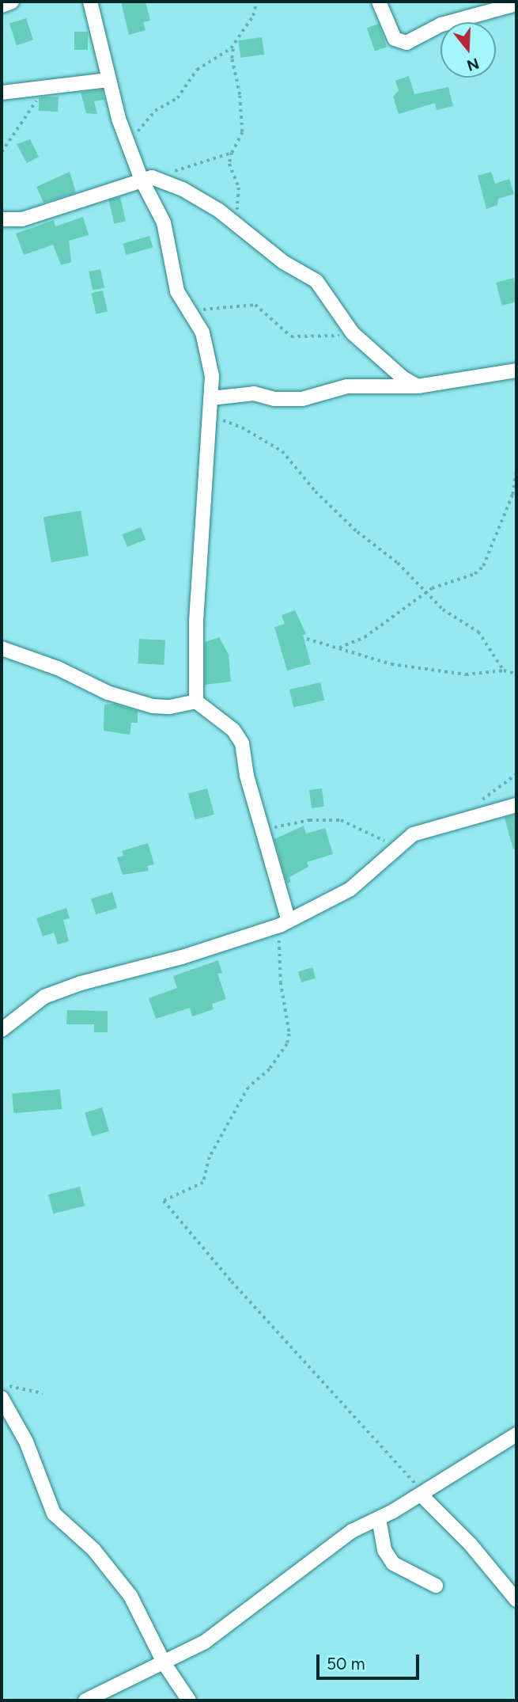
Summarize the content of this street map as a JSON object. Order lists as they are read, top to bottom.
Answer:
{
  "scale_bar": "50 m",
  "north": "bottom"
}
